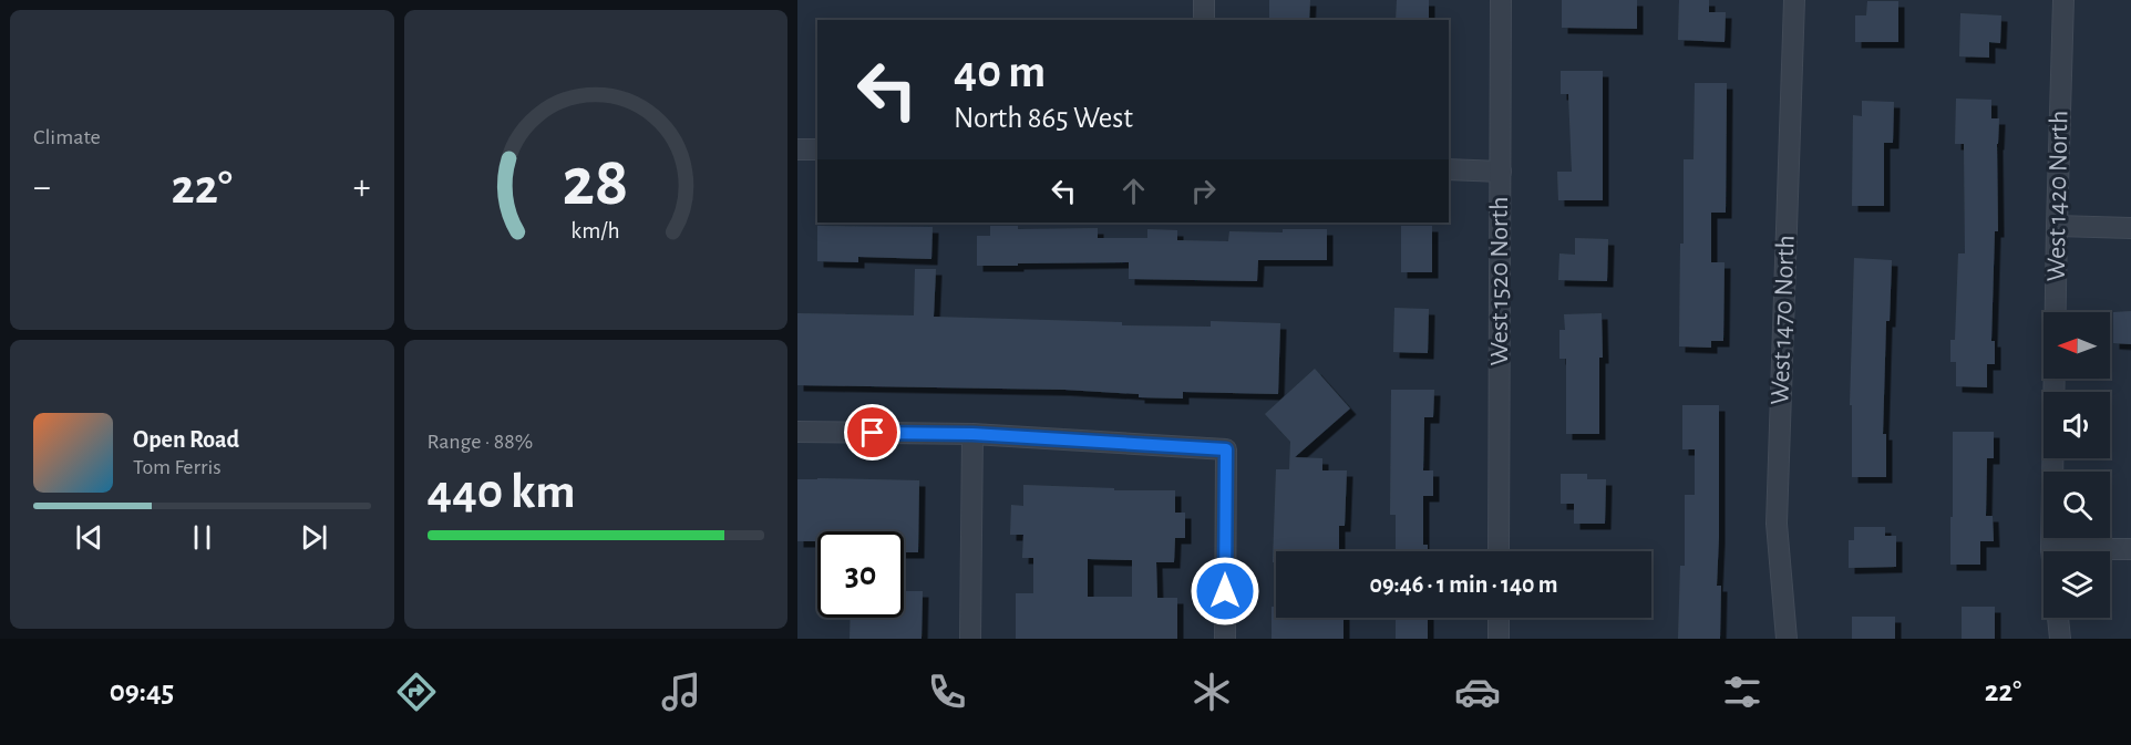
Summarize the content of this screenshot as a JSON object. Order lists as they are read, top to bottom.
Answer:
{
  "streets": {
    "street": ["West 1420 North", "West 1520 North", "West 1470 North"]
  },
  "north": "left",
  "page": {
    "tile": [
      "Climate",
      ["Range · 88%", "440 km"]
    ],
    "turn": ["40 m", "North 865 West"],
    "heat": ["−", "22°", "+"],
    "song": ["Open Road", "Tom Ferris"],
    "limit": "30",
    "trip": "09:46 · 1 min · 140 m",
    "tabs": ["09:45", "22°"],
    "gauge": ["28", "km/h"]
  }
}
